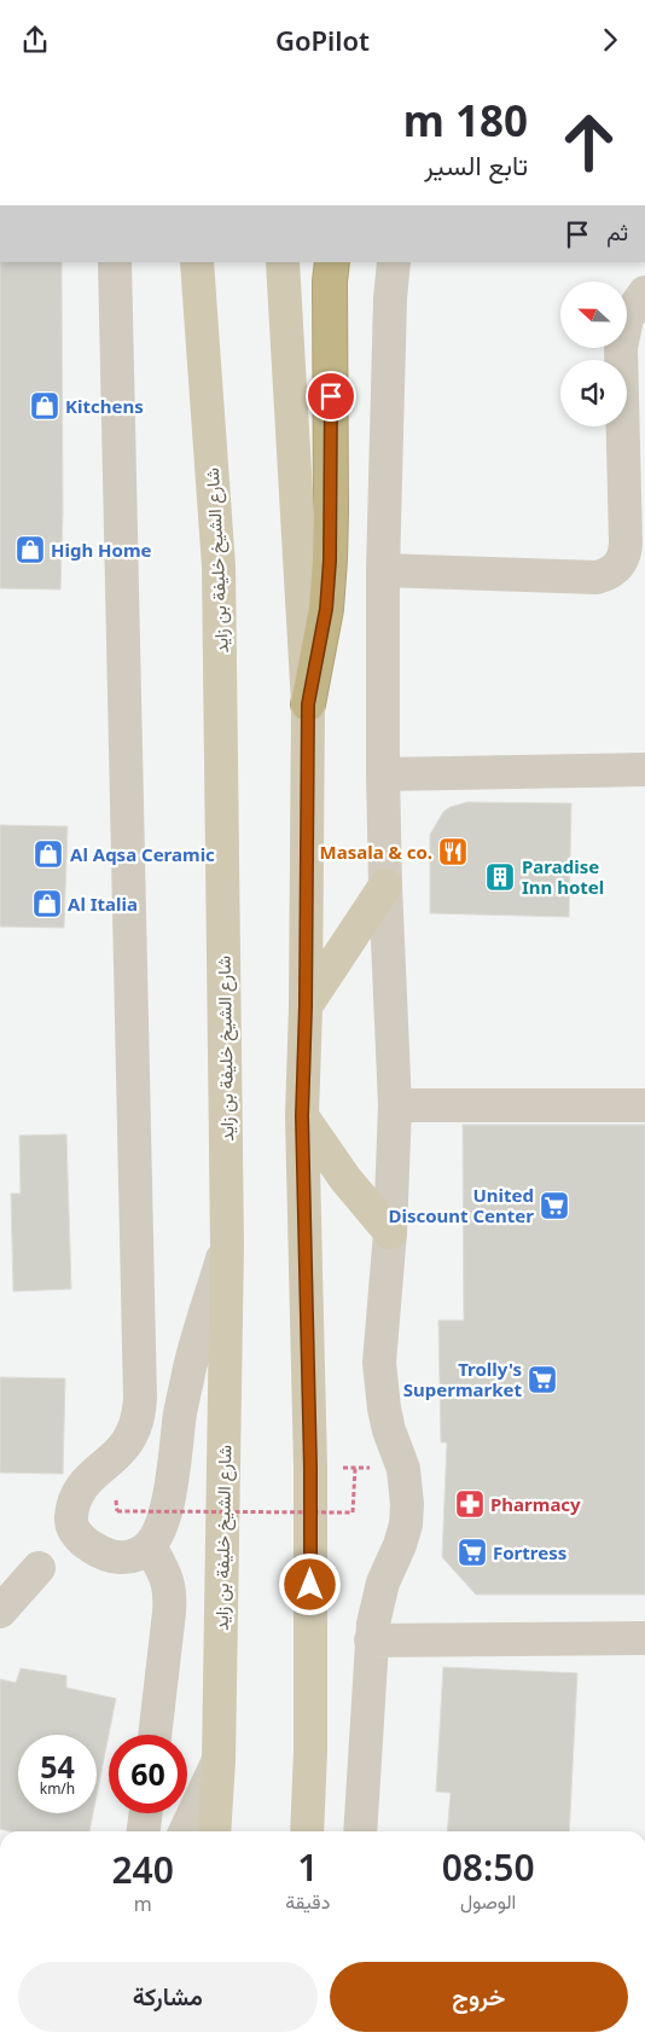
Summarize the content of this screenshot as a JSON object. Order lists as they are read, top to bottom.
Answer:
{
  "streets": {
    "main road": ["شارع الشيخ خليفة بن زايد"]
  },
  "places": {
    "shop": [
      "Kitchens",
      "High Home",
      "Al Aqsa Ceramic",
      "Al Italia"
    ],
    "restaurant": ["Masala & co."],
    "building": ["Paradise Inn hotel"],
    "supermarket": ["United Discount Center", "Trolly's Supermarket", "Fortress"],
    "pharmacy": ["Pharmacy"]
  },
  "north": "left",
  "page": {
    "header": "GoPilot",
    "turn": ["180 m", "تابع السير"],
    "then": "ثم",
    "speed": "54 km/h",
    "limit": "60",
    "eta": [
      "08:50",
      "الوصول",
      "1",
      "دقيقة",
      "240",
      "m"
    ],
    "buttons": ["خروج", "مشاركة"]
  }
}
